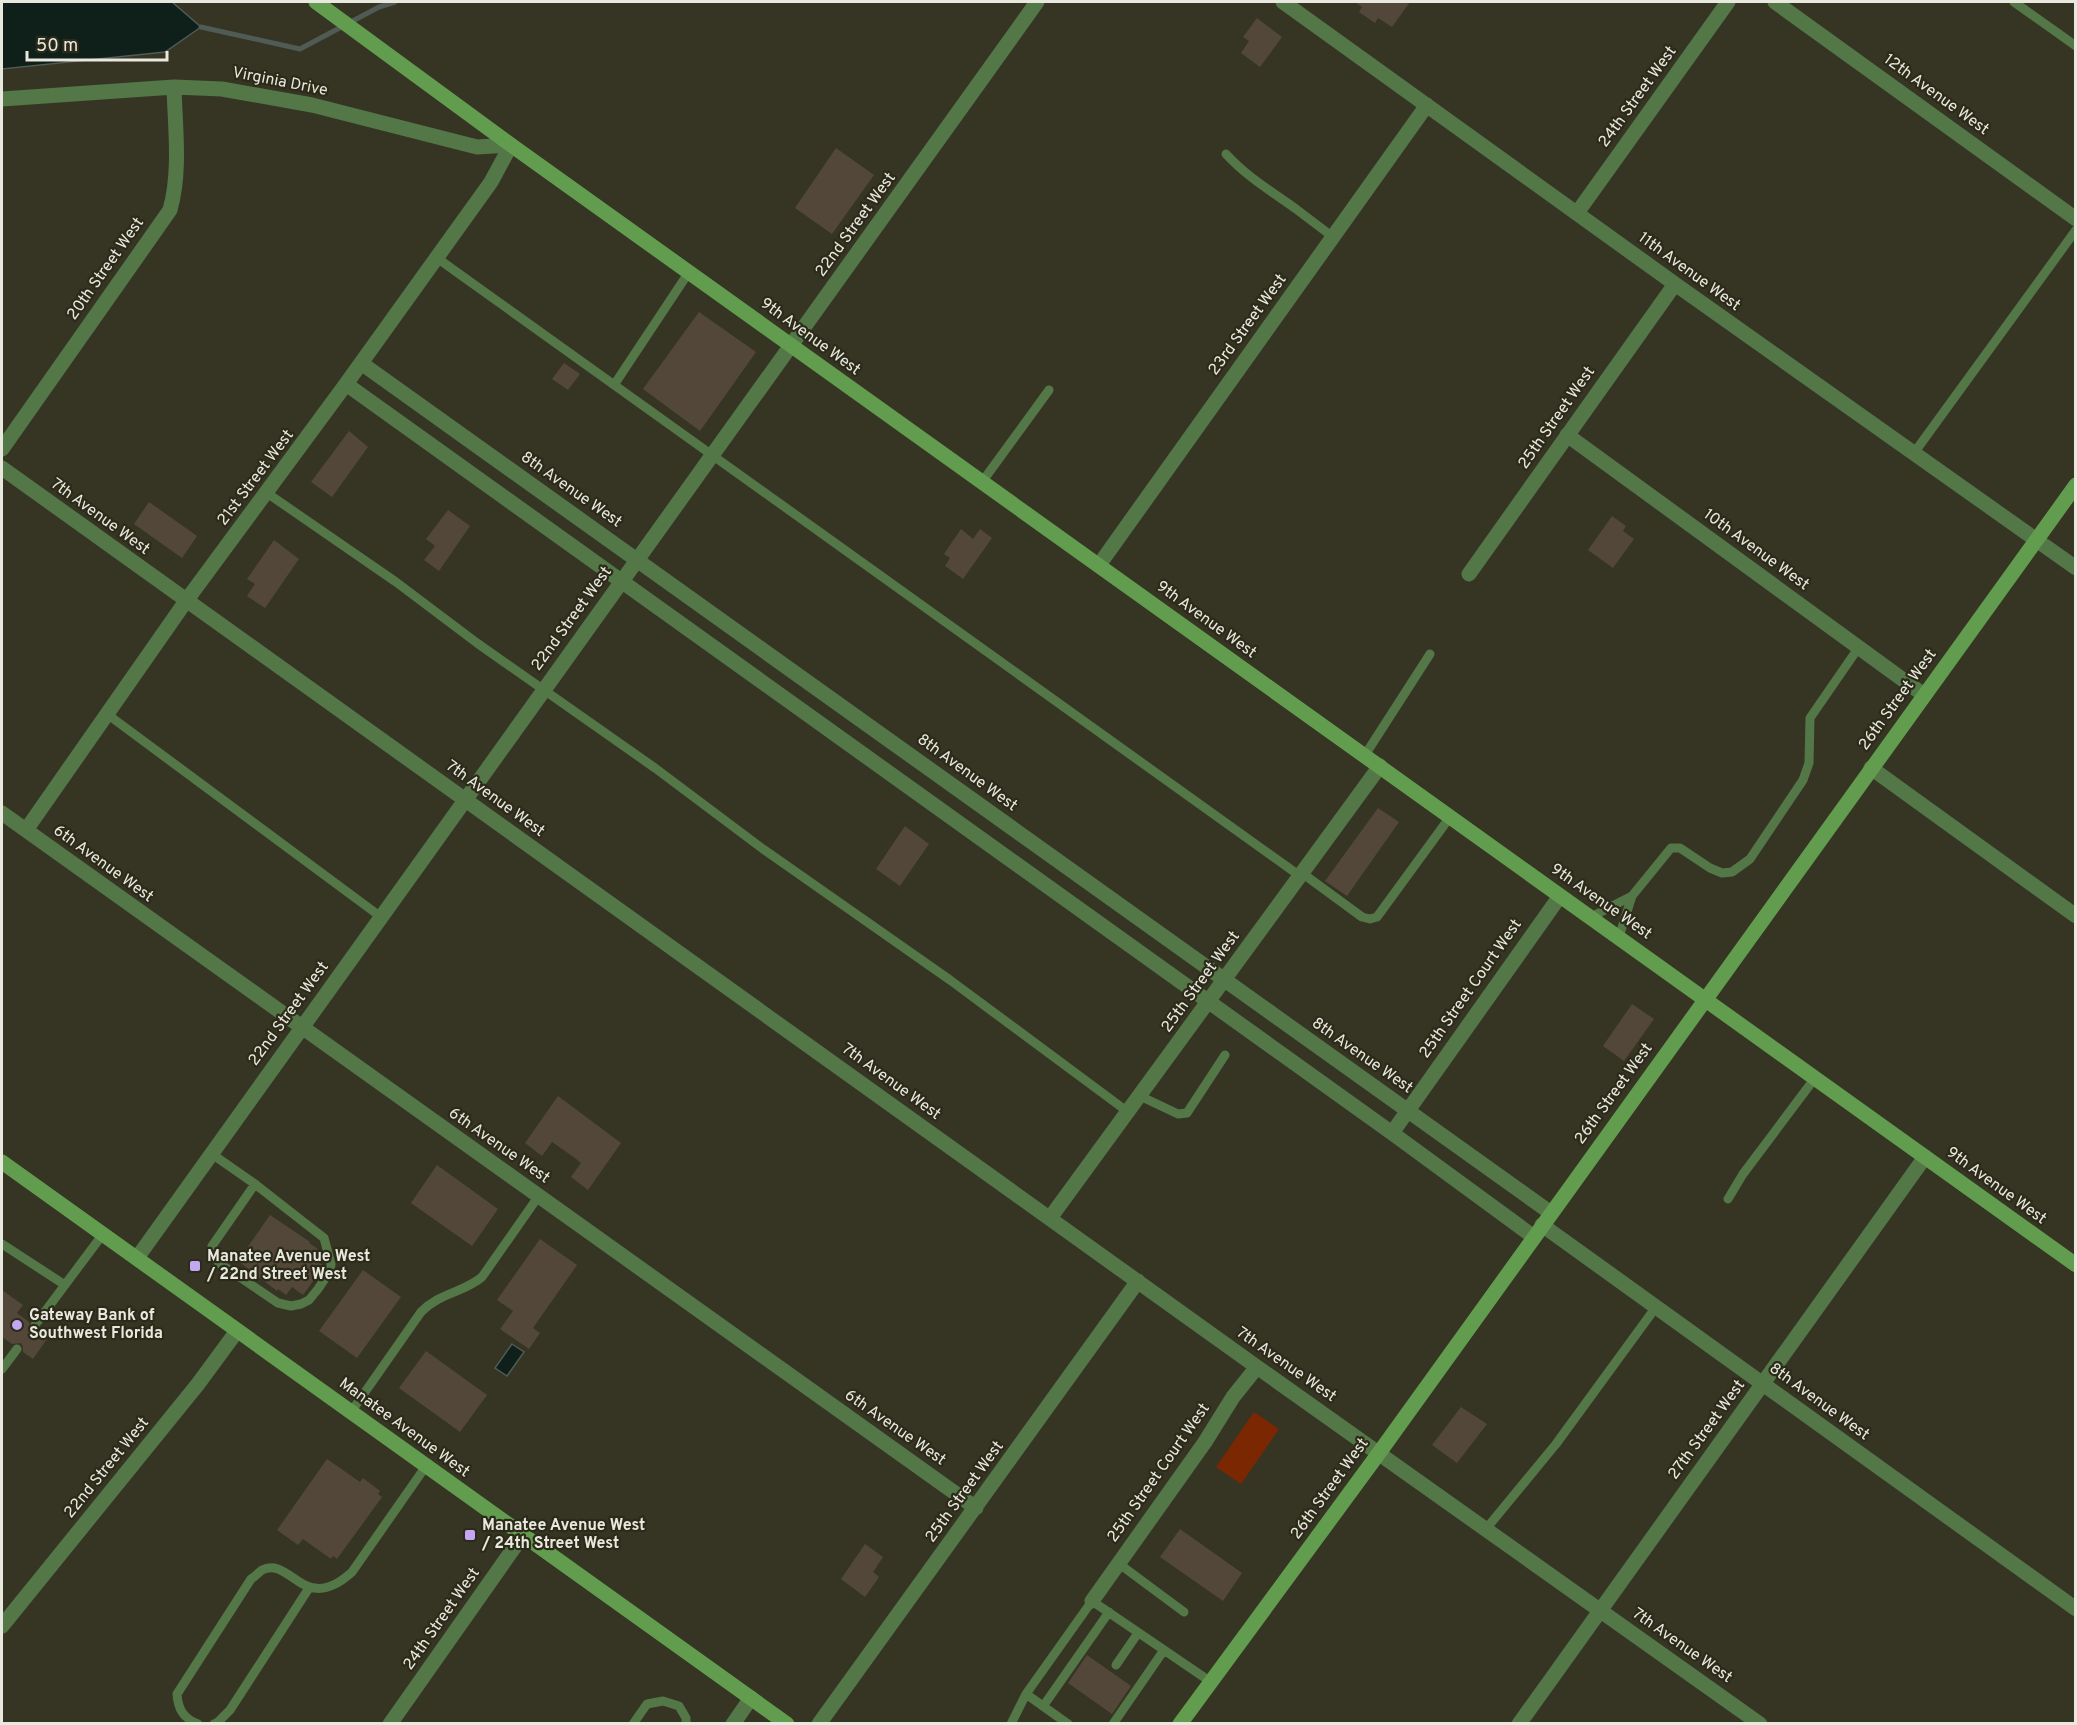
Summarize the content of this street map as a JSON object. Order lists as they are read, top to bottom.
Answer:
{
  "streets": {
    "street": [
      "Virginia Drive",
      "12th Avenue West",
      "24th Street West",
      "22nd Street West",
      "20th Street West",
      "11th Avenue West",
      "23rd Street West",
      "9th Avenue West",
      "25th Street West",
      "21st Street West",
      "8th Avenue West",
      "7th Avenue West",
      "10th Avenue West",
      "26th Street West",
      "6th Avenue West",
      "25th Street Court West",
      "Manatee Avenue West",
      "27th Street West"
    ]
  },
  "crossings": [
    ["Virginia Drive", "20th Street West"],
    ["Virginia Drive", "9th Avenue West"],
    ["Virginia Drive", "21st Street West"],
    ["24th Street West", "11th Avenue West"],
    ["24th Street West", "Manatee Avenue West"],
    ["22nd Street West", "9th Avenue West"],
    ["22nd Street West", "8th Avenue West"],
    ["22nd Street West", "7th Avenue West"],
    ["22nd Street West", "6th Avenue West"],
    ["22nd Street West", "Manatee Avenue West"],
    ["11th Avenue West", "23rd Street West"],
    ["11th Avenue West", "25th Street West"],
    ["11th Avenue West", "26th Street West"],
    ["23rd Street West", "9th Avenue West"],
    ["9th Avenue West", "25th Street West"],
    ["9th Avenue West", "21st Street West"],
    ["9th Avenue West", "26th Street West"],
    ["9th Avenue West", "25th Street Court West"],
    ["9th Avenue West", "27th Street West"],
    ["25th Street West", "8th Avenue West"],
    ["25th Street West", "7th Avenue West"],
    ["25th Street West", "10th Avenue West"],
    ["25th Street West", "6th Avenue West"],
    ["21st Street West", "8th Avenue West"],
    ["21st Street West", "7th Avenue West"],
    ["21st Street West", "6th Avenue West"],
    ["8th Avenue West", "26th Street West"],
    ["8th Avenue West", "25th Street Court West"],
    ["8th Avenue West", "27th Street West"],
    ["7th Avenue West", "26th Street West"],
    ["7th Avenue West", "25th Street Court West"],
    ["7th Avenue West", "27th Street West"],
    ["10th Avenue West", "26th Street West"]
  ],
  "places": {
    "transit": ["Manatee Avenue West / 22nd Street West", "Manatee Avenue West / 24th Street West"],
    "other": ["Gateway Bank of Southwest Florida"]
  },
  "scale_bar": "50 m"
}
